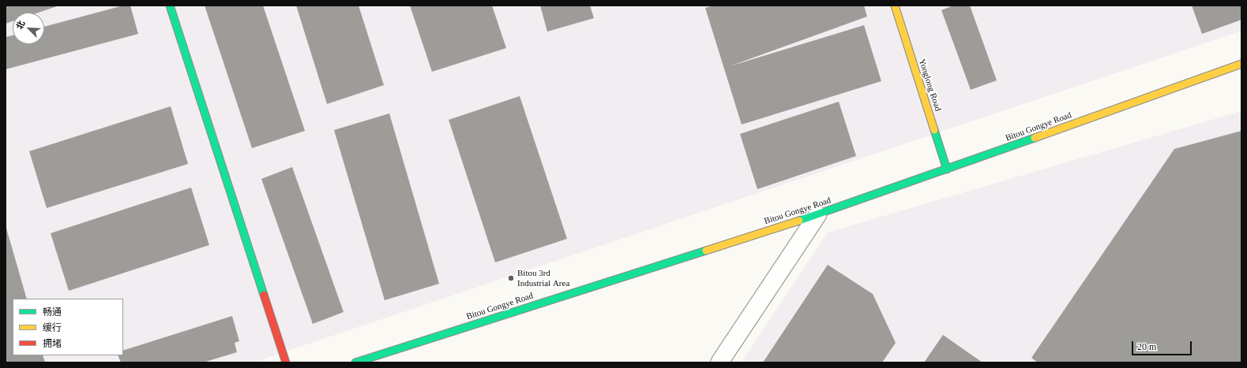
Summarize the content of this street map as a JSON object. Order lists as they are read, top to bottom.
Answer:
{
  "streets": {
    "street": ["Yonglong Road", "Bitou Gongye Road"]
  },
  "crossings": [
    ["Yonglong Road", "Bitou Gongye Road"]
  ],
  "places": ["Bitou 3rd Industrial Area"],
  "legend": ["畅通", "缓行", "拥堵"],
  "scale_bar": "20 m",
  "north": "top left"
}
